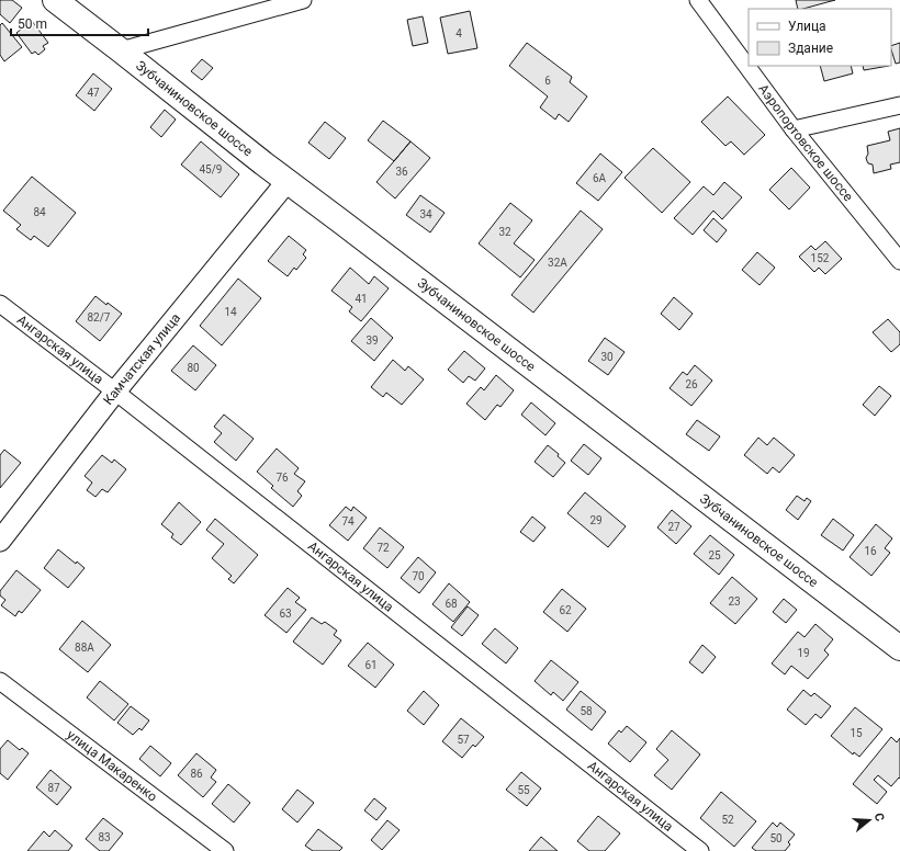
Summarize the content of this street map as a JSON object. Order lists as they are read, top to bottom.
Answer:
{
  "streets": {
    "main road": ["Зубчаниновское шоссе"],
    "street": [
      "Аэропортовское шоссе",
      "Ангарская улица",
      "Камчатская улица",
      "улица Макаренко"
    ]
  },
  "crossings": [
    ["Зубчаниновское шоссе", "Камчатская улица"],
    ["Ангарская улица", "Камчатская улица"]
  ],
  "house_numbers": [
    "4",
    "6",
    "47",
    "45/9",
    "36",
    "6А",
    "84",
    "34",
    "32",
    "152",
    "32А",
    "41",
    "14",
    "82/7",
    "39",
    "30",
    "80",
    "26",
    "76",
    "29",
    "74",
    "27",
    "72",
    "16",
    "25",
    "70",
    "23",
    "68",
    "62",
    "63",
    "88А",
    "19",
    "61",
    "58",
    "15",
    "57",
    "86",
    "87",
    "55",
    "52",
    "83",
    "50"
  ],
  "legend": ["Улица", "Здание"],
  "scale_bar": "50 m",
  "north": "right"
}
